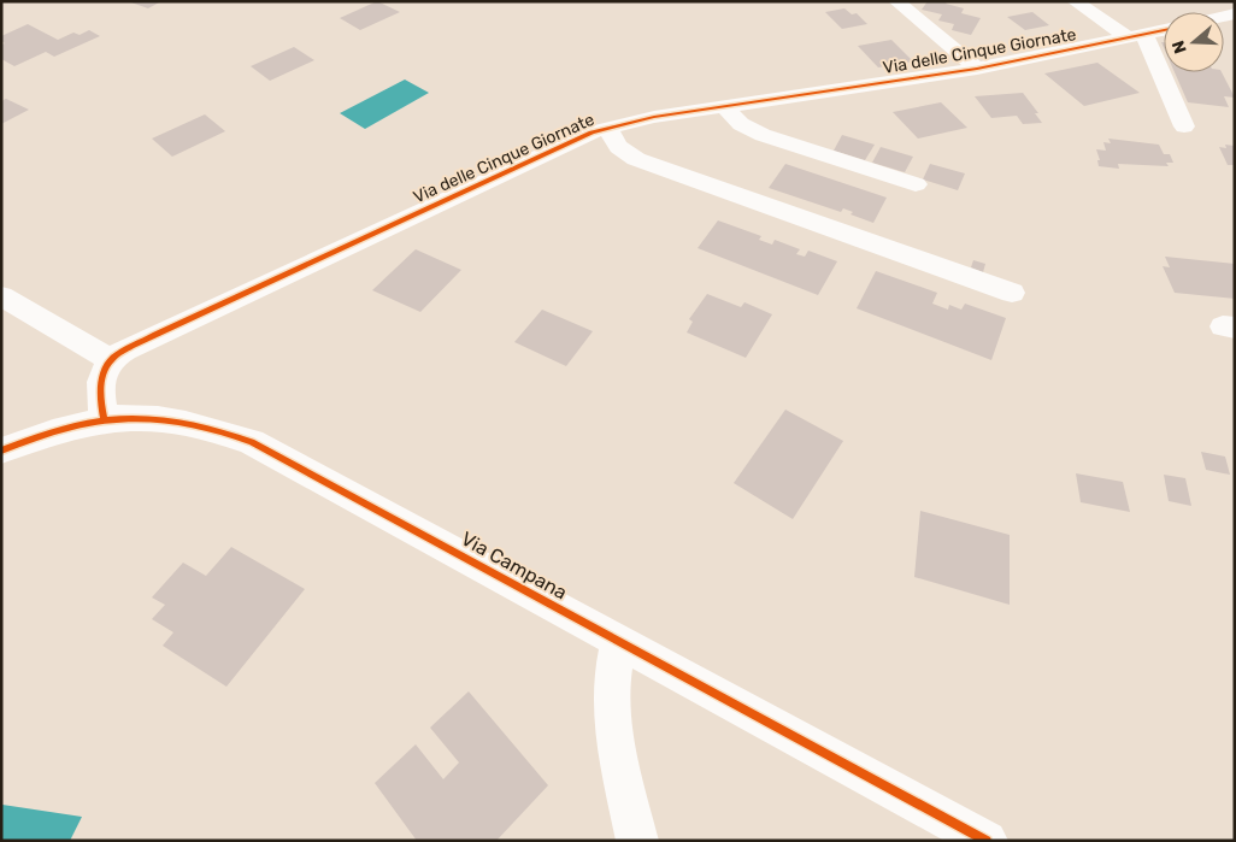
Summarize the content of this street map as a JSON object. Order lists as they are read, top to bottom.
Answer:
{
  "streets": {
    "street": ["Via delle Cinque Giornate", "Via Campana"]
  },
  "north": "left"
}
